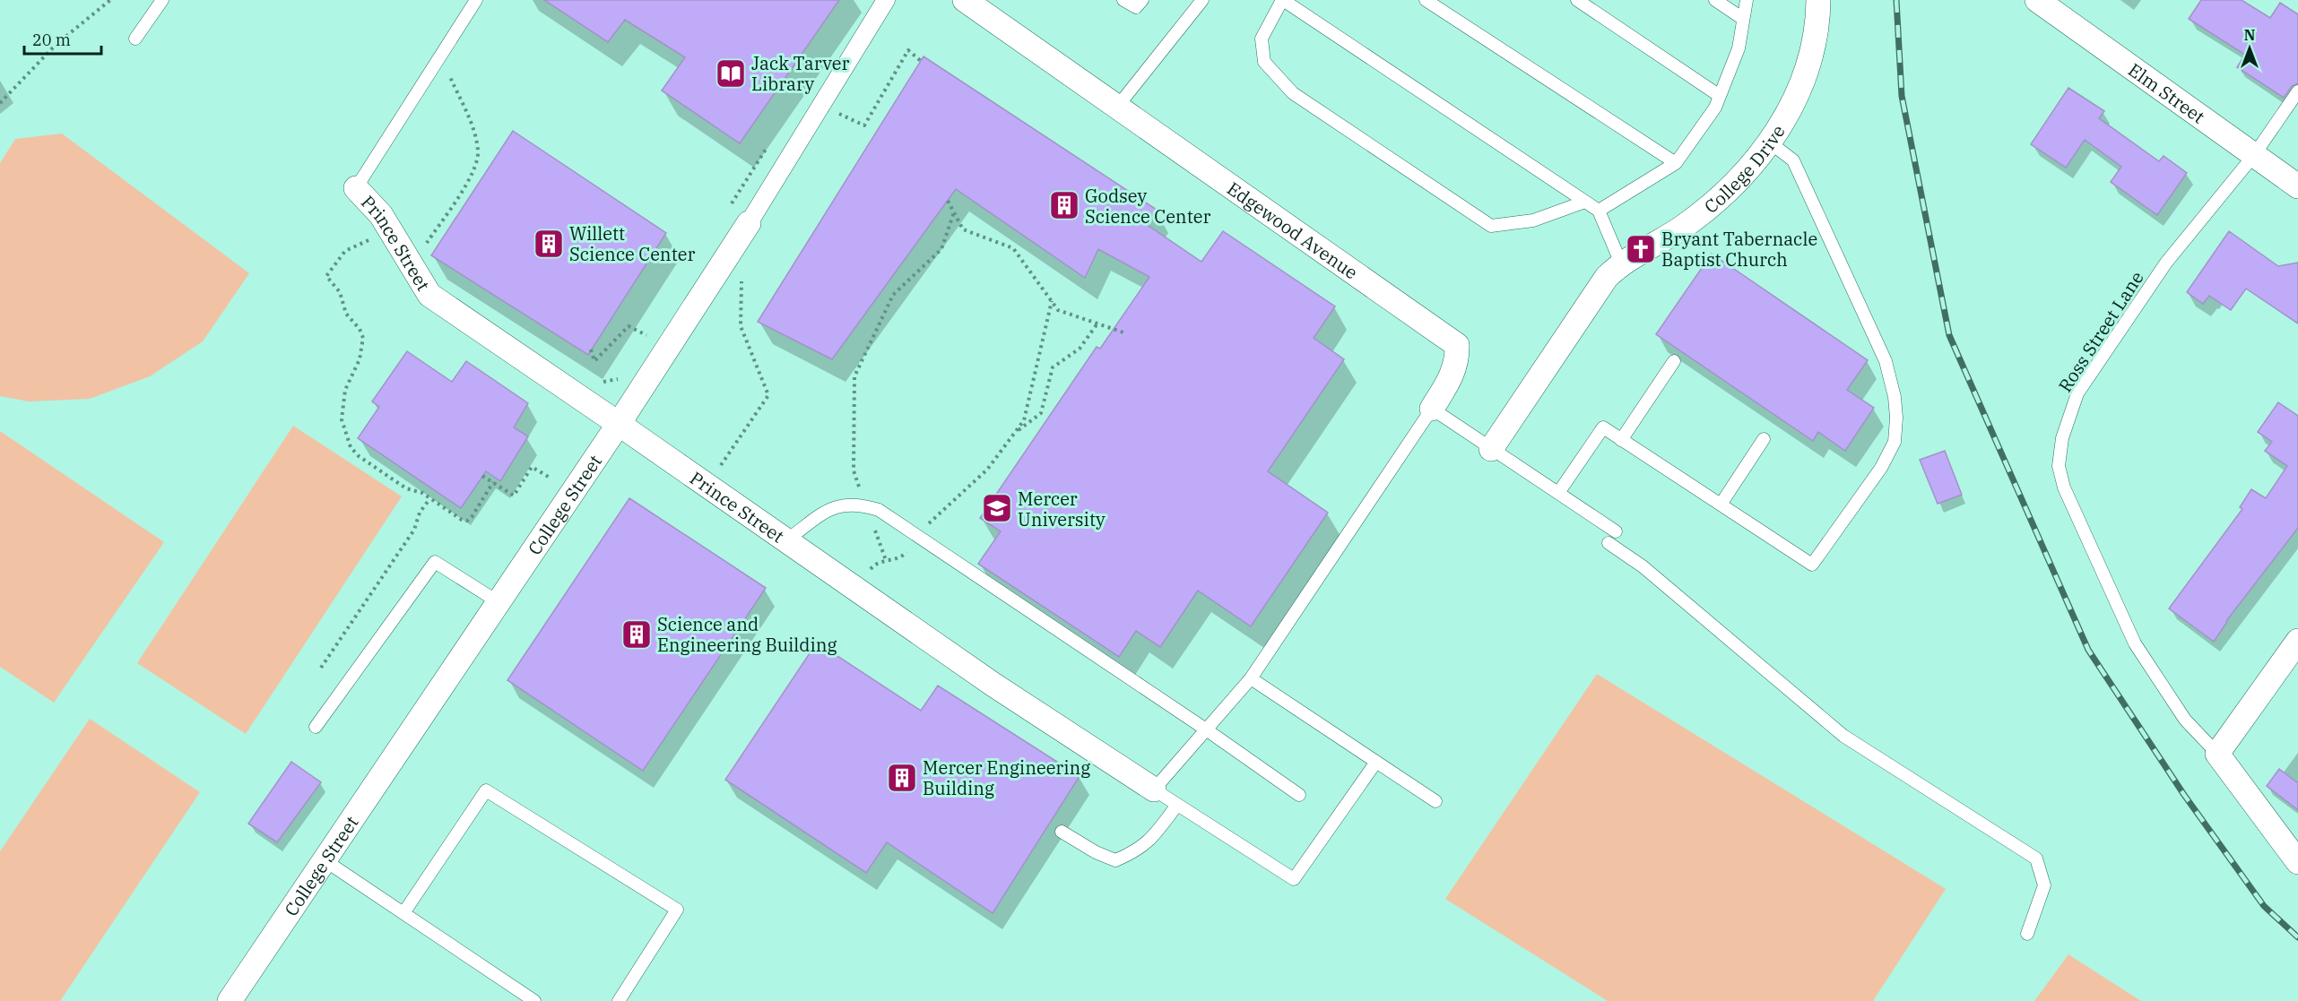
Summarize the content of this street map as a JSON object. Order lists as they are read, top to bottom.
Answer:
{
  "streets": {
    "street": [
      "Elm Street",
      "College Drive",
      "Edgewood Avenue",
      "Prince Street",
      "College Street"
    ],
    "lane": ["Ross Street Lane"]
  },
  "crossings": [
    ["Elm Street", "Ross Street Lane"],
    ["Prince Street", "College Street"]
  ],
  "places": {
    "library": ["Jack Tarver Library"],
    "building": [
      "Godsey Science Center",
      "Willett Science Center",
      "Science and Engineering Building",
      "Mercer Engineering Building"
    ],
    "church": ["Bryant Tabernacle Baptist Church"],
    "school or university": ["Mercer University"]
  },
  "scale_bar": "20 m",
  "north": "top"
}
